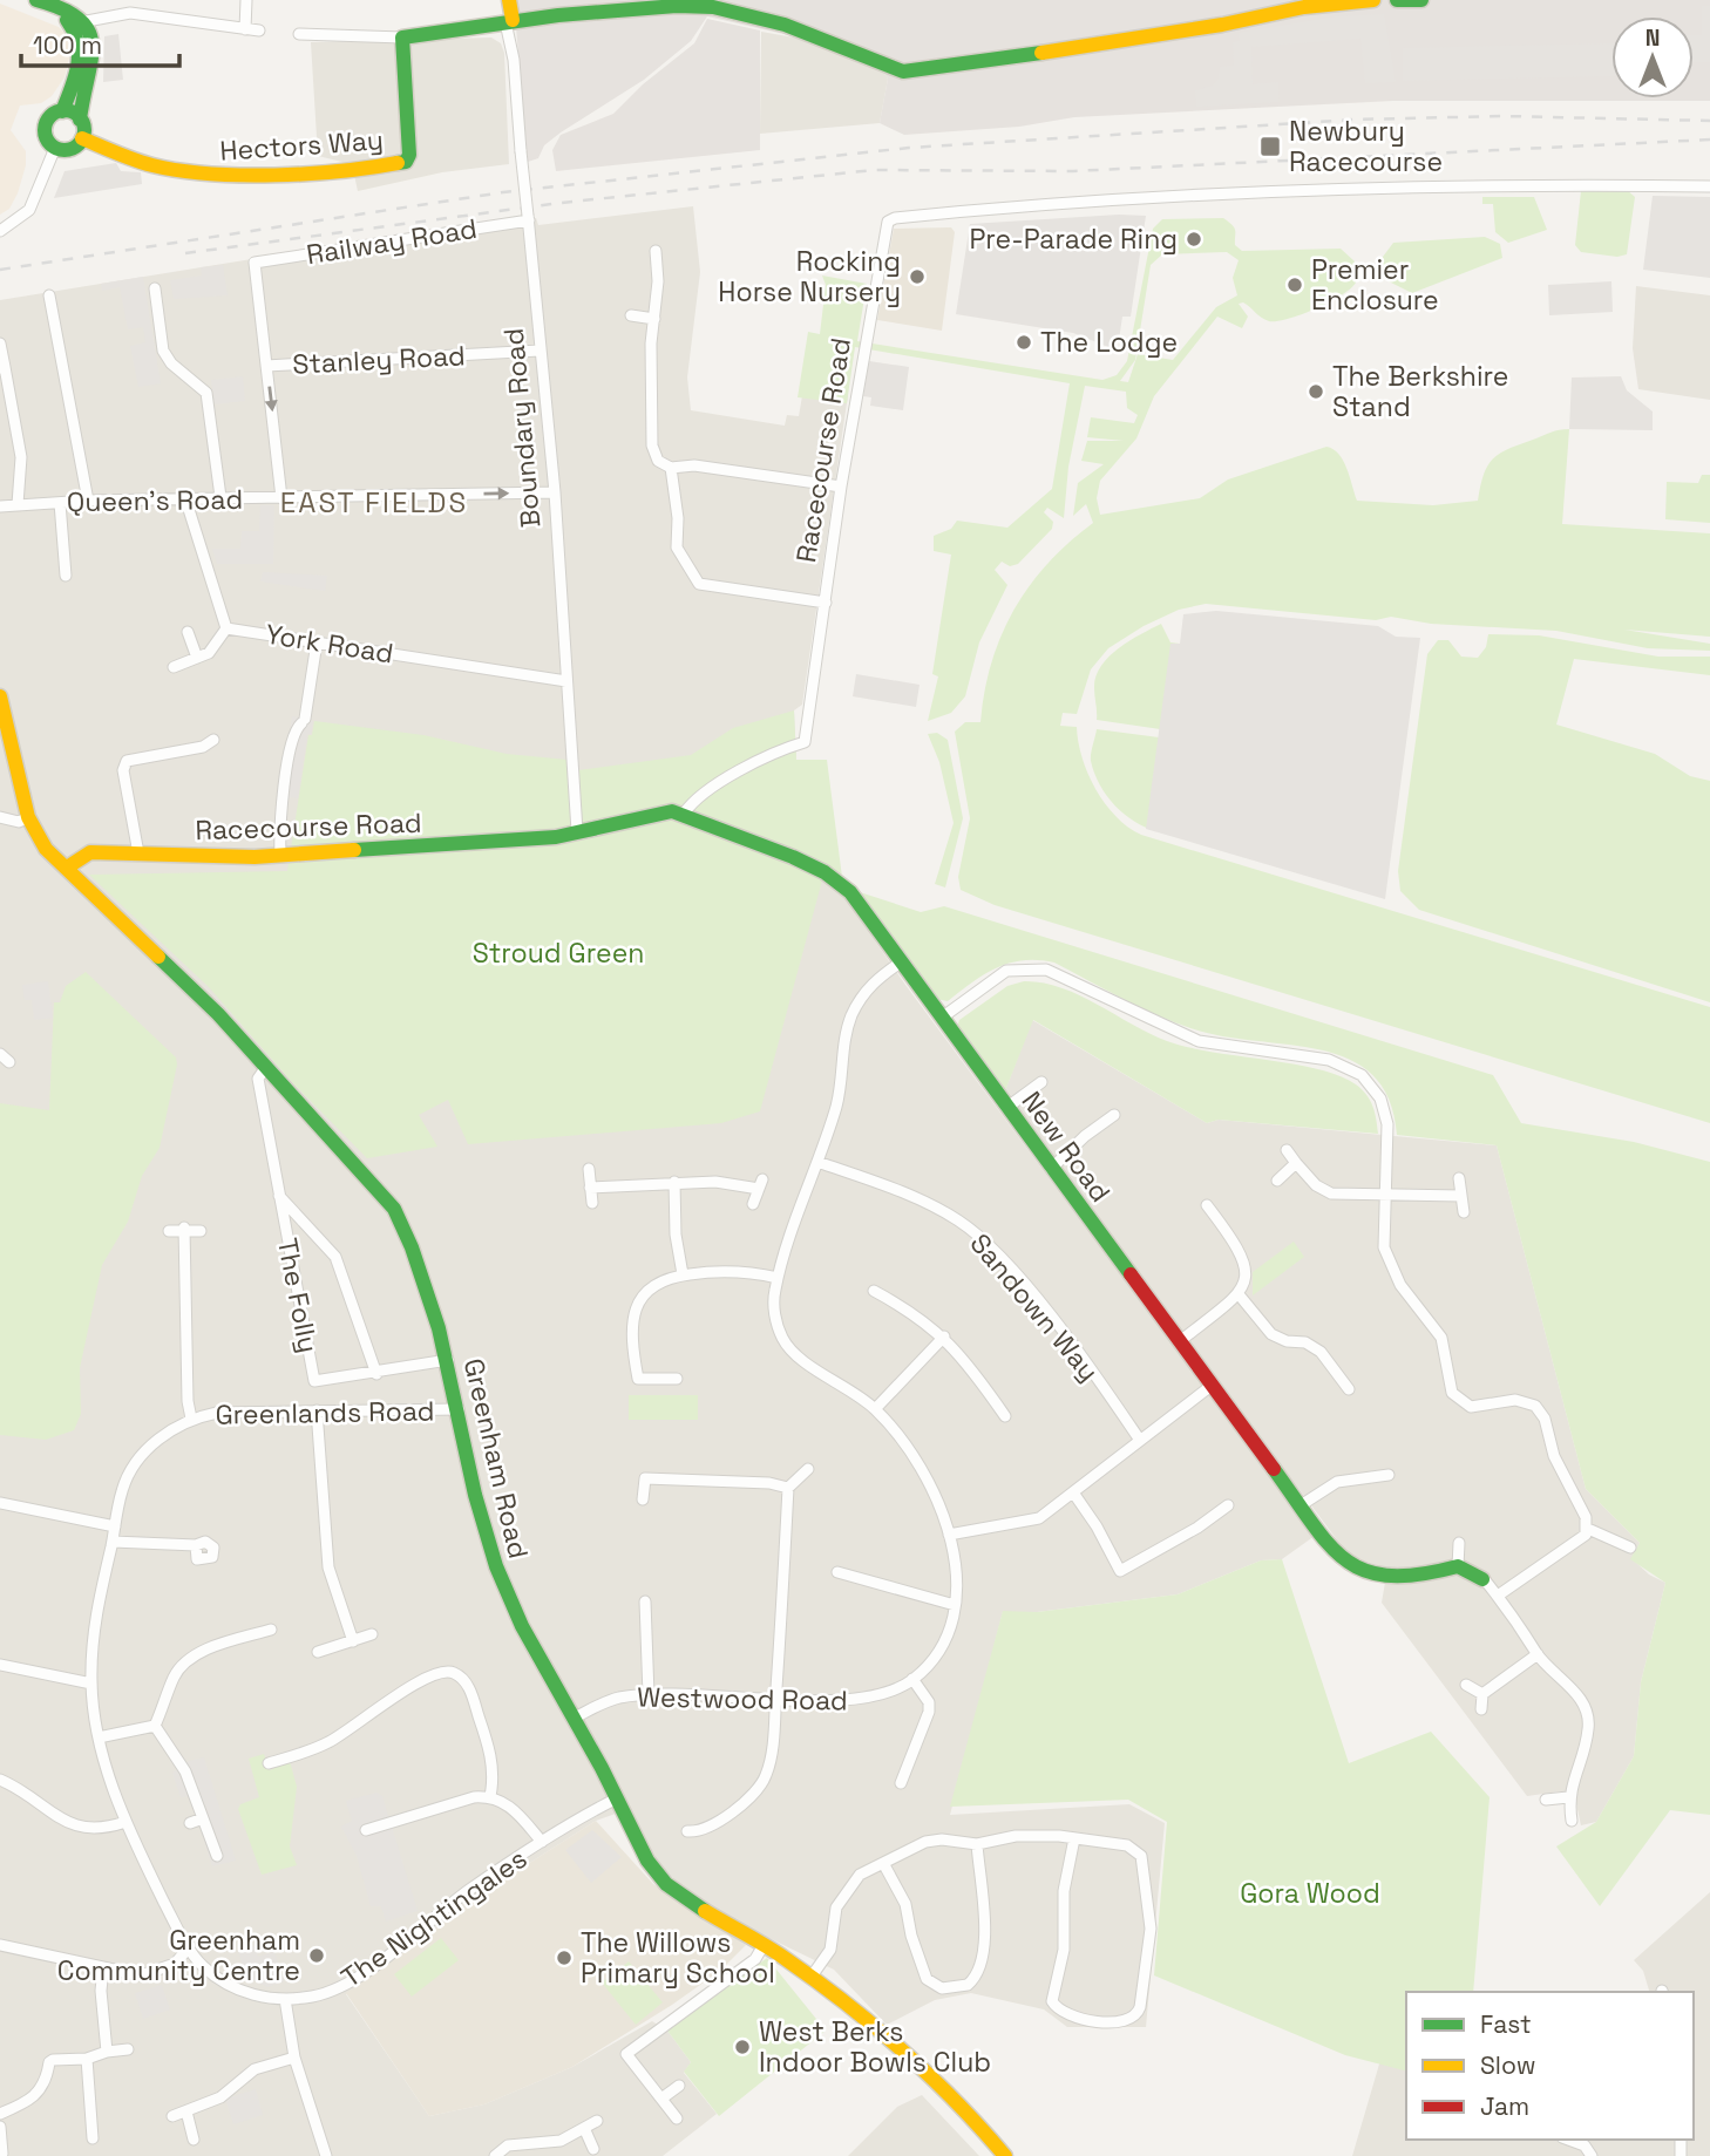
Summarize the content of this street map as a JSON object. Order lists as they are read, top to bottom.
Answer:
{
  "streets": {
    "street": [
      "Hectors Way",
      "Railway Road",
      "Stanley Road",
      "Boundary Road",
      "Racecourse Road",
      "Queen's Road",
      "York Road",
      "New Road",
      "The Folly",
      "Sandown Way",
      "Greenlands Road",
      "Greenham Road",
      "Westwood Road",
      "The Nightingales"
    ]
  },
  "crossings": [
    ["Railway Road", "Stanley Road"],
    ["Railway Road", "Boundary Road"],
    ["Stanley Road", "Boundary Road"],
    ["Boundary Road", "Racecourse Road"],
    ["Boundary Road", "Queen's Road"],
    ["Boundary Road", "York Road"],
    ["Racecourse Road", "New Road"],
    ["Racecourse Road", "Greenham Road"],
    ["Queen's Road", "York Road"],
    ["New Road", "Westwood Road"],
    ["The Folly", "Greenham Road"],
    ["Sandown Way", "Westwood Road"],
    ["Greenlands Road", "Greenham Road"],
    ["Greenlands Road", "The Nightingales"],
    ["Greenham Road", "Westwood Road"],
    ["Greenham Road", "The Nightingales"]
  ],
  "one_way": ["Queen's Road"],
  "districts": ["EAST FIELDS"],
  "parks": ["Stroud Green", "Gora Wood"],
  "places": {
    "transit": ["Newbury Racecourse"],
    "other": [
      "Pre-Parade Ring",
      "Rocking Horse Nursery",
      "Premier Enclosure",
      "The Lodge",
      "The Berkshire Stand",
      "Greenham Community Centre",
      "The Willows Primary School",
      "West Berks Indoor Bowls Club"
    ]
  },
  "legend": ["Fast", "Slow", "Jam"],
  "scale_bar": "100 m",
  "north": "top"
}
